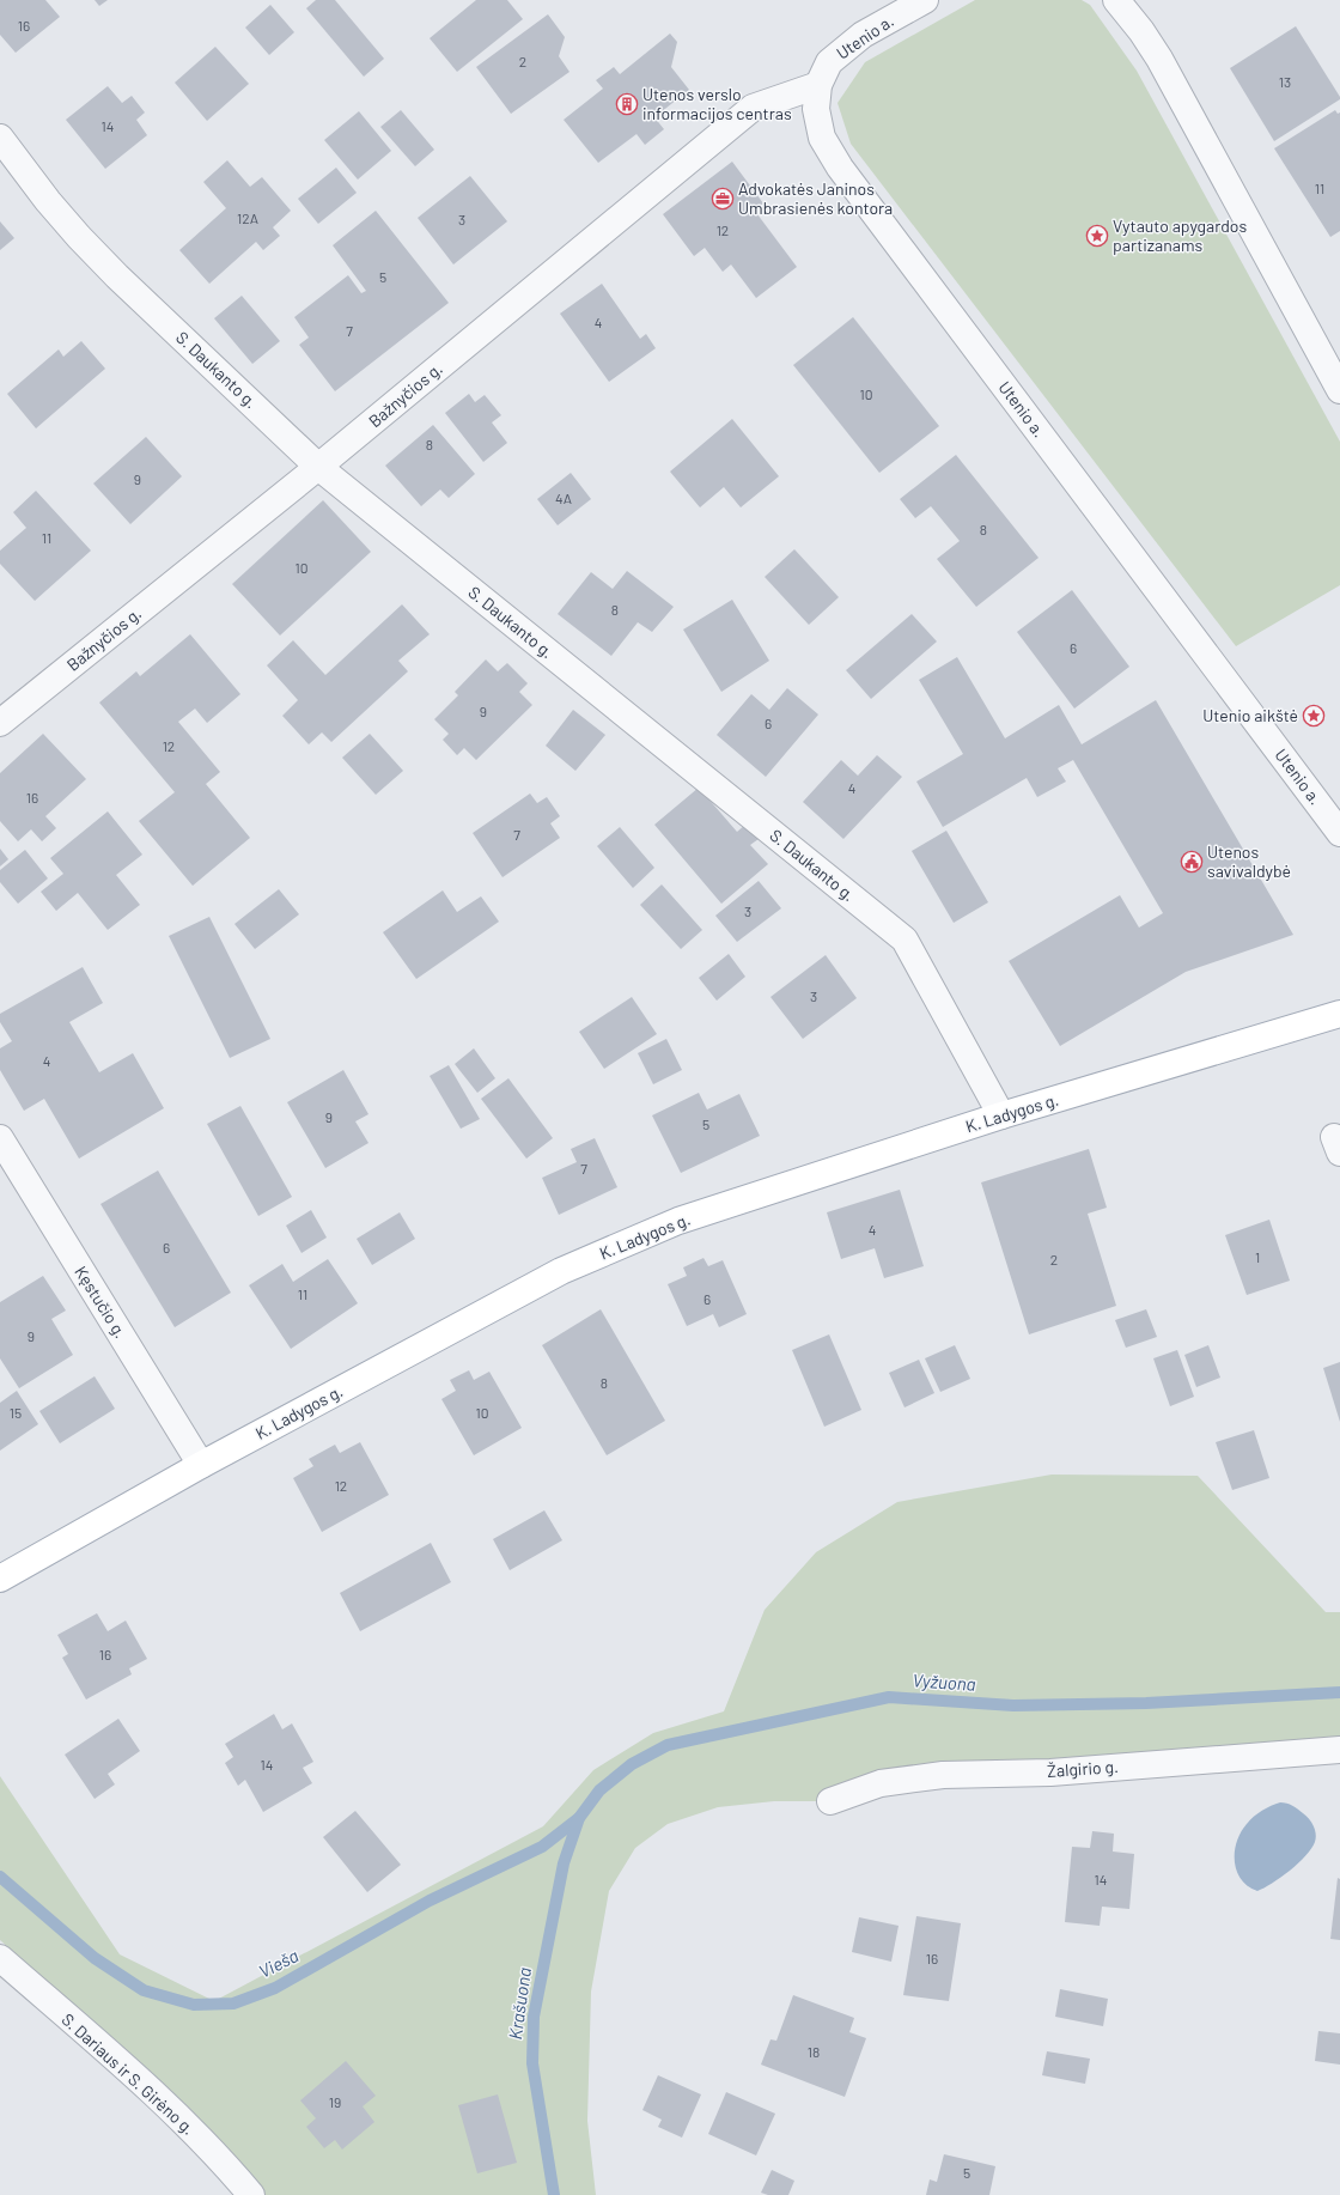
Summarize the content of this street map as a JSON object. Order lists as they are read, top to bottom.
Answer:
{
  "streets": {
    "main road": ["K. Ladygos g."],
    "street": [
      "Utenio a.",
      "S. Daukanto g.",
      "Bažnyčios g.",
      "Kęstučio g.",
      "Žalgirio g.",
      "S. Dariaus ir S. Girėno g."
    ]
  },
  "crossings": [
    ["Utenio a.", "Bažnyčios g."],
    ["S. Daukanto g.", "Bažnyčios g."],
    ["S. Daukanto g.", "K. Ladygos g."],
    ["K. Ladygos g.", "Kęstučio g."]
  ],
  "water": ["Vyžuona", "Vieša", "Krašuona"],
  "places": {
    "building": ["Utenos verslo informacijos centras"],
    "office": ["Advokatės Janinos Umbrasienės kontora"],
    "place": ["Vytauto apygardos partizanams", "Utenio aikštė"],
    "public building": ["Utenos savivaldybė"]
  },
  "house_numbers": [
    "16",
    "2",
    "13",
    "14",
    "11",
    "12A",
    "3",
    "12",
    "5",
    "4",
    "7",
    "10",
    "8",
    "9",
    "4A",
    "8",
    "11",
    "10",
    "8",
    "6",
    "9",
    "6",
    "12",
    "4",
    "16",
    "7",
    "3",
    "3",
    "4",
    "9",
    "5",
    "7",
    "4",
    "6",
    "1",
    "2",
    "11",
    "6",
    "9",
    "8",
    "15",
    "10",
    "12",
    "16",
    "14",
    "14",
    "16",
    "18",
    "19",
    "5"
  ]
}
